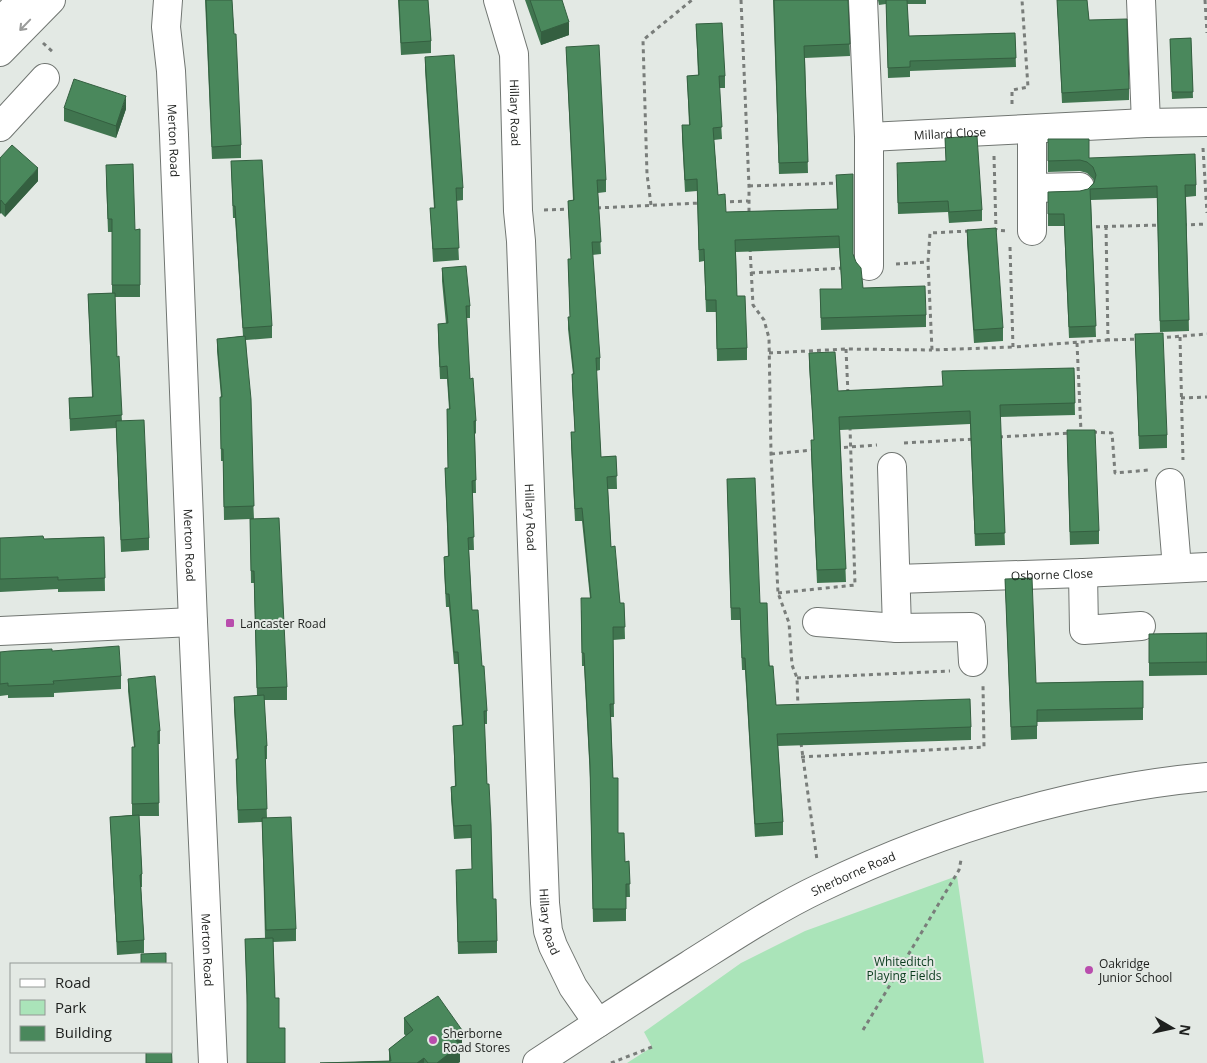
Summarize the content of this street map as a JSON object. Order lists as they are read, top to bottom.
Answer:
{
  "streets": {
    "street": [
      "Hillary Road",
      "Millard Close",
      "Merton Road",
      "Osborne Close",
      "Sherborne Road"
    ]
  },
  "crossings": [
    ["Hillary Road", "Sherborne Road"]
  ],
  "parks": ["Whiteditch Playing Fields"],
  "places": {
    "transit": ["Lancaster Road"],
    "other": ["Oakridge Junior School", "Sherborne Road Stores"]
  },
  "legend": ["Road", "Park", "Building"],
  "north": "right"
}
